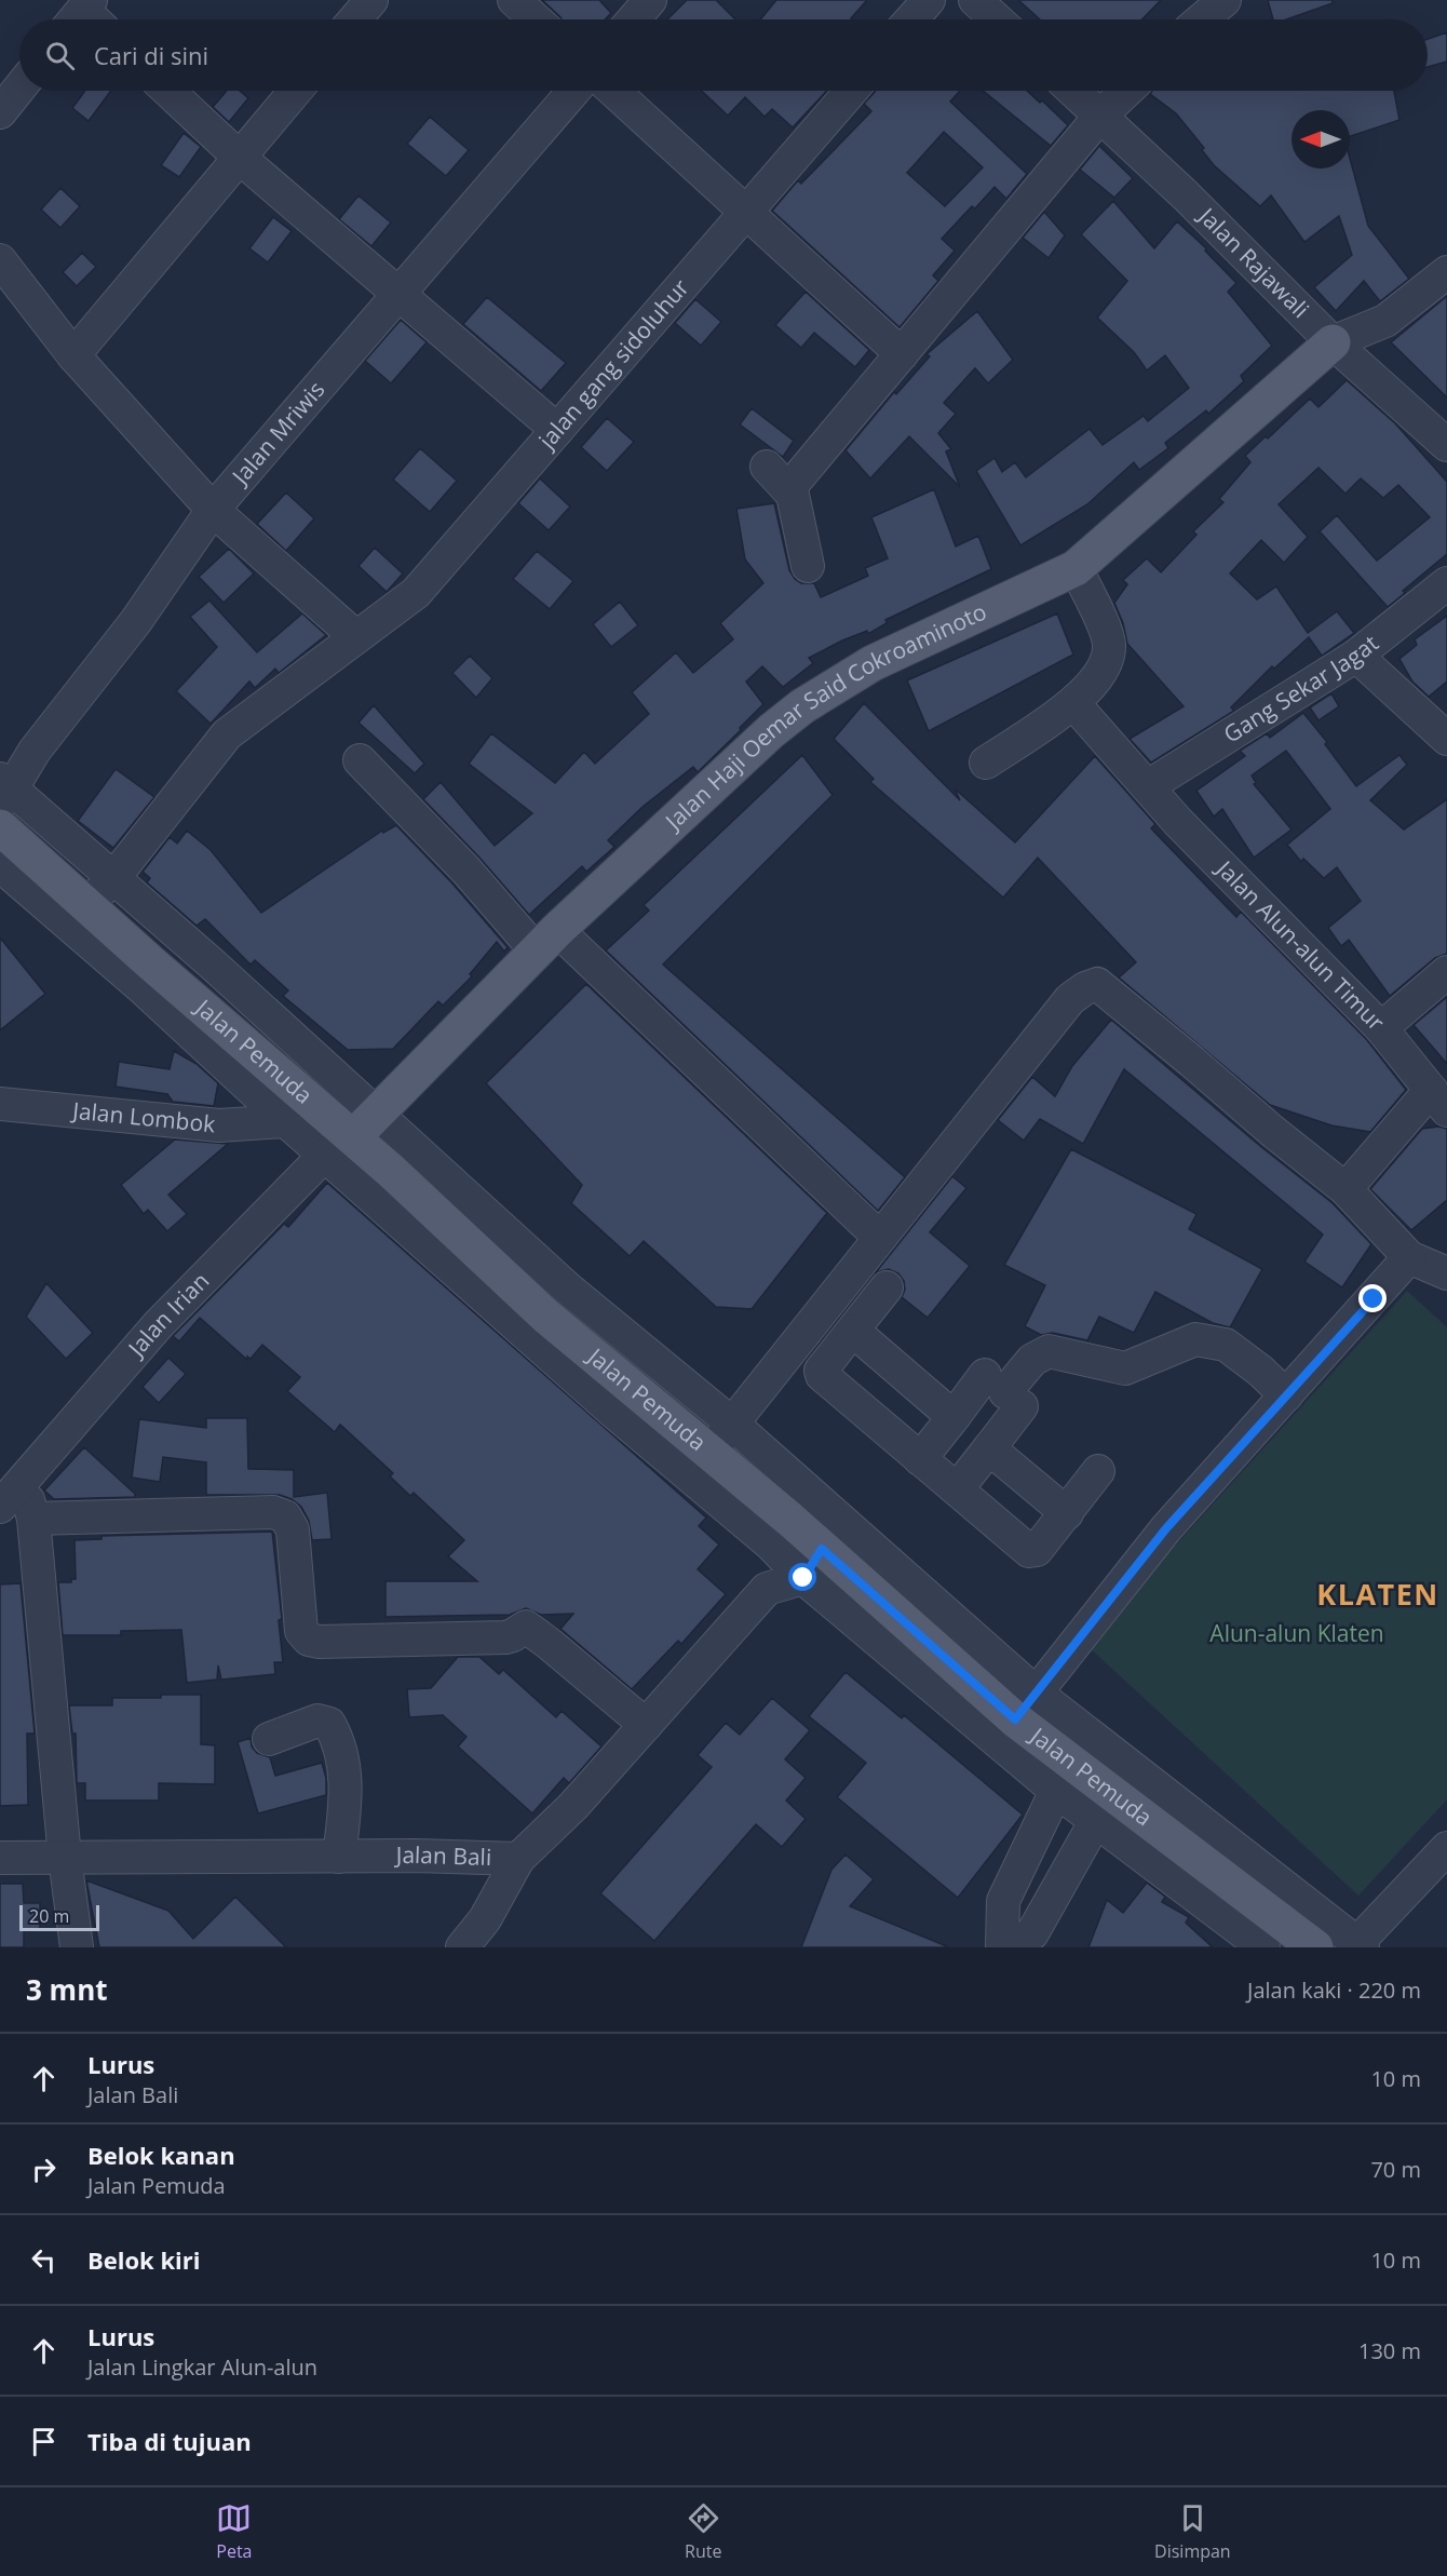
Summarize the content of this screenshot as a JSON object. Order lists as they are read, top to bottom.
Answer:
{
  "streets": {
    "main road": ["Jalan Haji Oemar Said Cokroaminoto", "Jalan Pemuda"],
    "street": [
      "Jalan Rajawali",
      "jalan gang sidoluhur",
      "Jalan Mriwis",
      "Gang Sekar Jagat",
      "Jalan Alun-alun Timur",
      "Jalan Lombok",
      "Jalan Irian",
      "Jalan Bali"
    ]
  },
  "crossings": [
    ["Jalan Rajawali", "Jalan Haji Oemar Said Cokroaminoto"],
    ["jalan gang sidoluhur", "Jalan Pemuda"],
    ["Gang Sekar Jagat", "Jalan Alun-alun Timur"],
    ["Jalan Haji Oemar Said Cokroaminoto", "Jalan Pemuda"],
    ["Jalan Haji Oemar Said Cokroaminoto", "Jalan Irian"],
    ["Jalan Pemuda", "Jalan Irian"]
  ],
  "districts": ["KLATEN"],
  "parks": ["Alun-alun Klaten"],
  "scale_bar": "20 m",
  "north": "left",
  "page": {
    "search": "Cari di sini",
    "scale": "20 m",
    "heading": ["3 mnt", "Jalan kaki · 220 m"],
    "list": [
      ["Lurus", "Jalan Bali", "10 m"],
      ["Belok kanan", "Jalan Pemuda", "70 m"],
      ["Belok kiri", "10 m"],
      ["Lurus", "Jalan Lingkar Alun-alun", "130 m"],
      "Tiba di tujuan"
    ],
    "nav": ["Peta", "Rute", "Disimpan"]
  }
}
